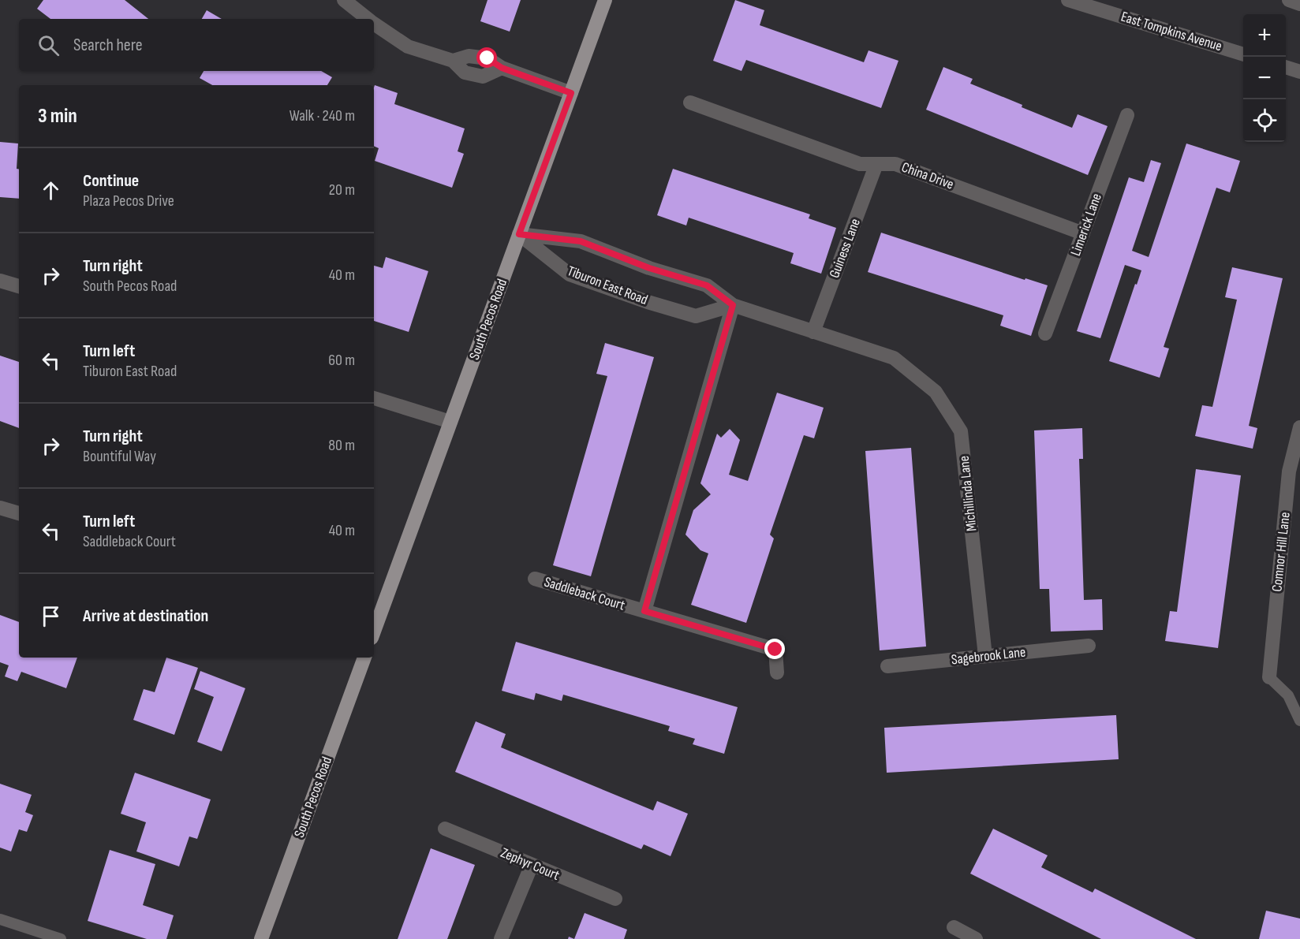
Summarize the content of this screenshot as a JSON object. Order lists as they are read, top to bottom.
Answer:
{
  "streets": {
    "main road": ["South Pecos Road"],
    "street": [
      "East Tompkins Avenue",
      "China Drive",
      "Limerick Lane",
      "Guiness Lane",
      "Tiburon East Road",
      "Michillinda Lane",
      "Comnor Hill Lane",
      "Saddleback Court",
      "Sagebrook Lane",
      "Zephyr Court"
    ]
  },
  "crossings": [
    ["China Drive", "Limerick Lane"],
    ["China Drive", "Guiness Lane"],
    ["Guiness Lane", "Michillinda Lane"],
    ["Tiburon East Road", "South Pecos Road"],
    ["Michillinda Lane", "Sagebrook Lane"]
  ],
  "page": {
    "map_buttons": ["+", "−"],
    "search": "Search here",
    "heading": ["3 min", "Walk · 240 m"],
    "list": [
      ["Continue", "Plaza Pecos Drive", "20 m"],
      ["Turn right", "South Pecos Road", "40 m"],
      ["Turn left", "Tiburon East Road", "60 m"],
      ["Turn right", "Bountiful Way", "80 m"],
      ["Turn left", "Saddleback Court", "40 m"],
      "Arrive at destination"
    ]
  }
}
